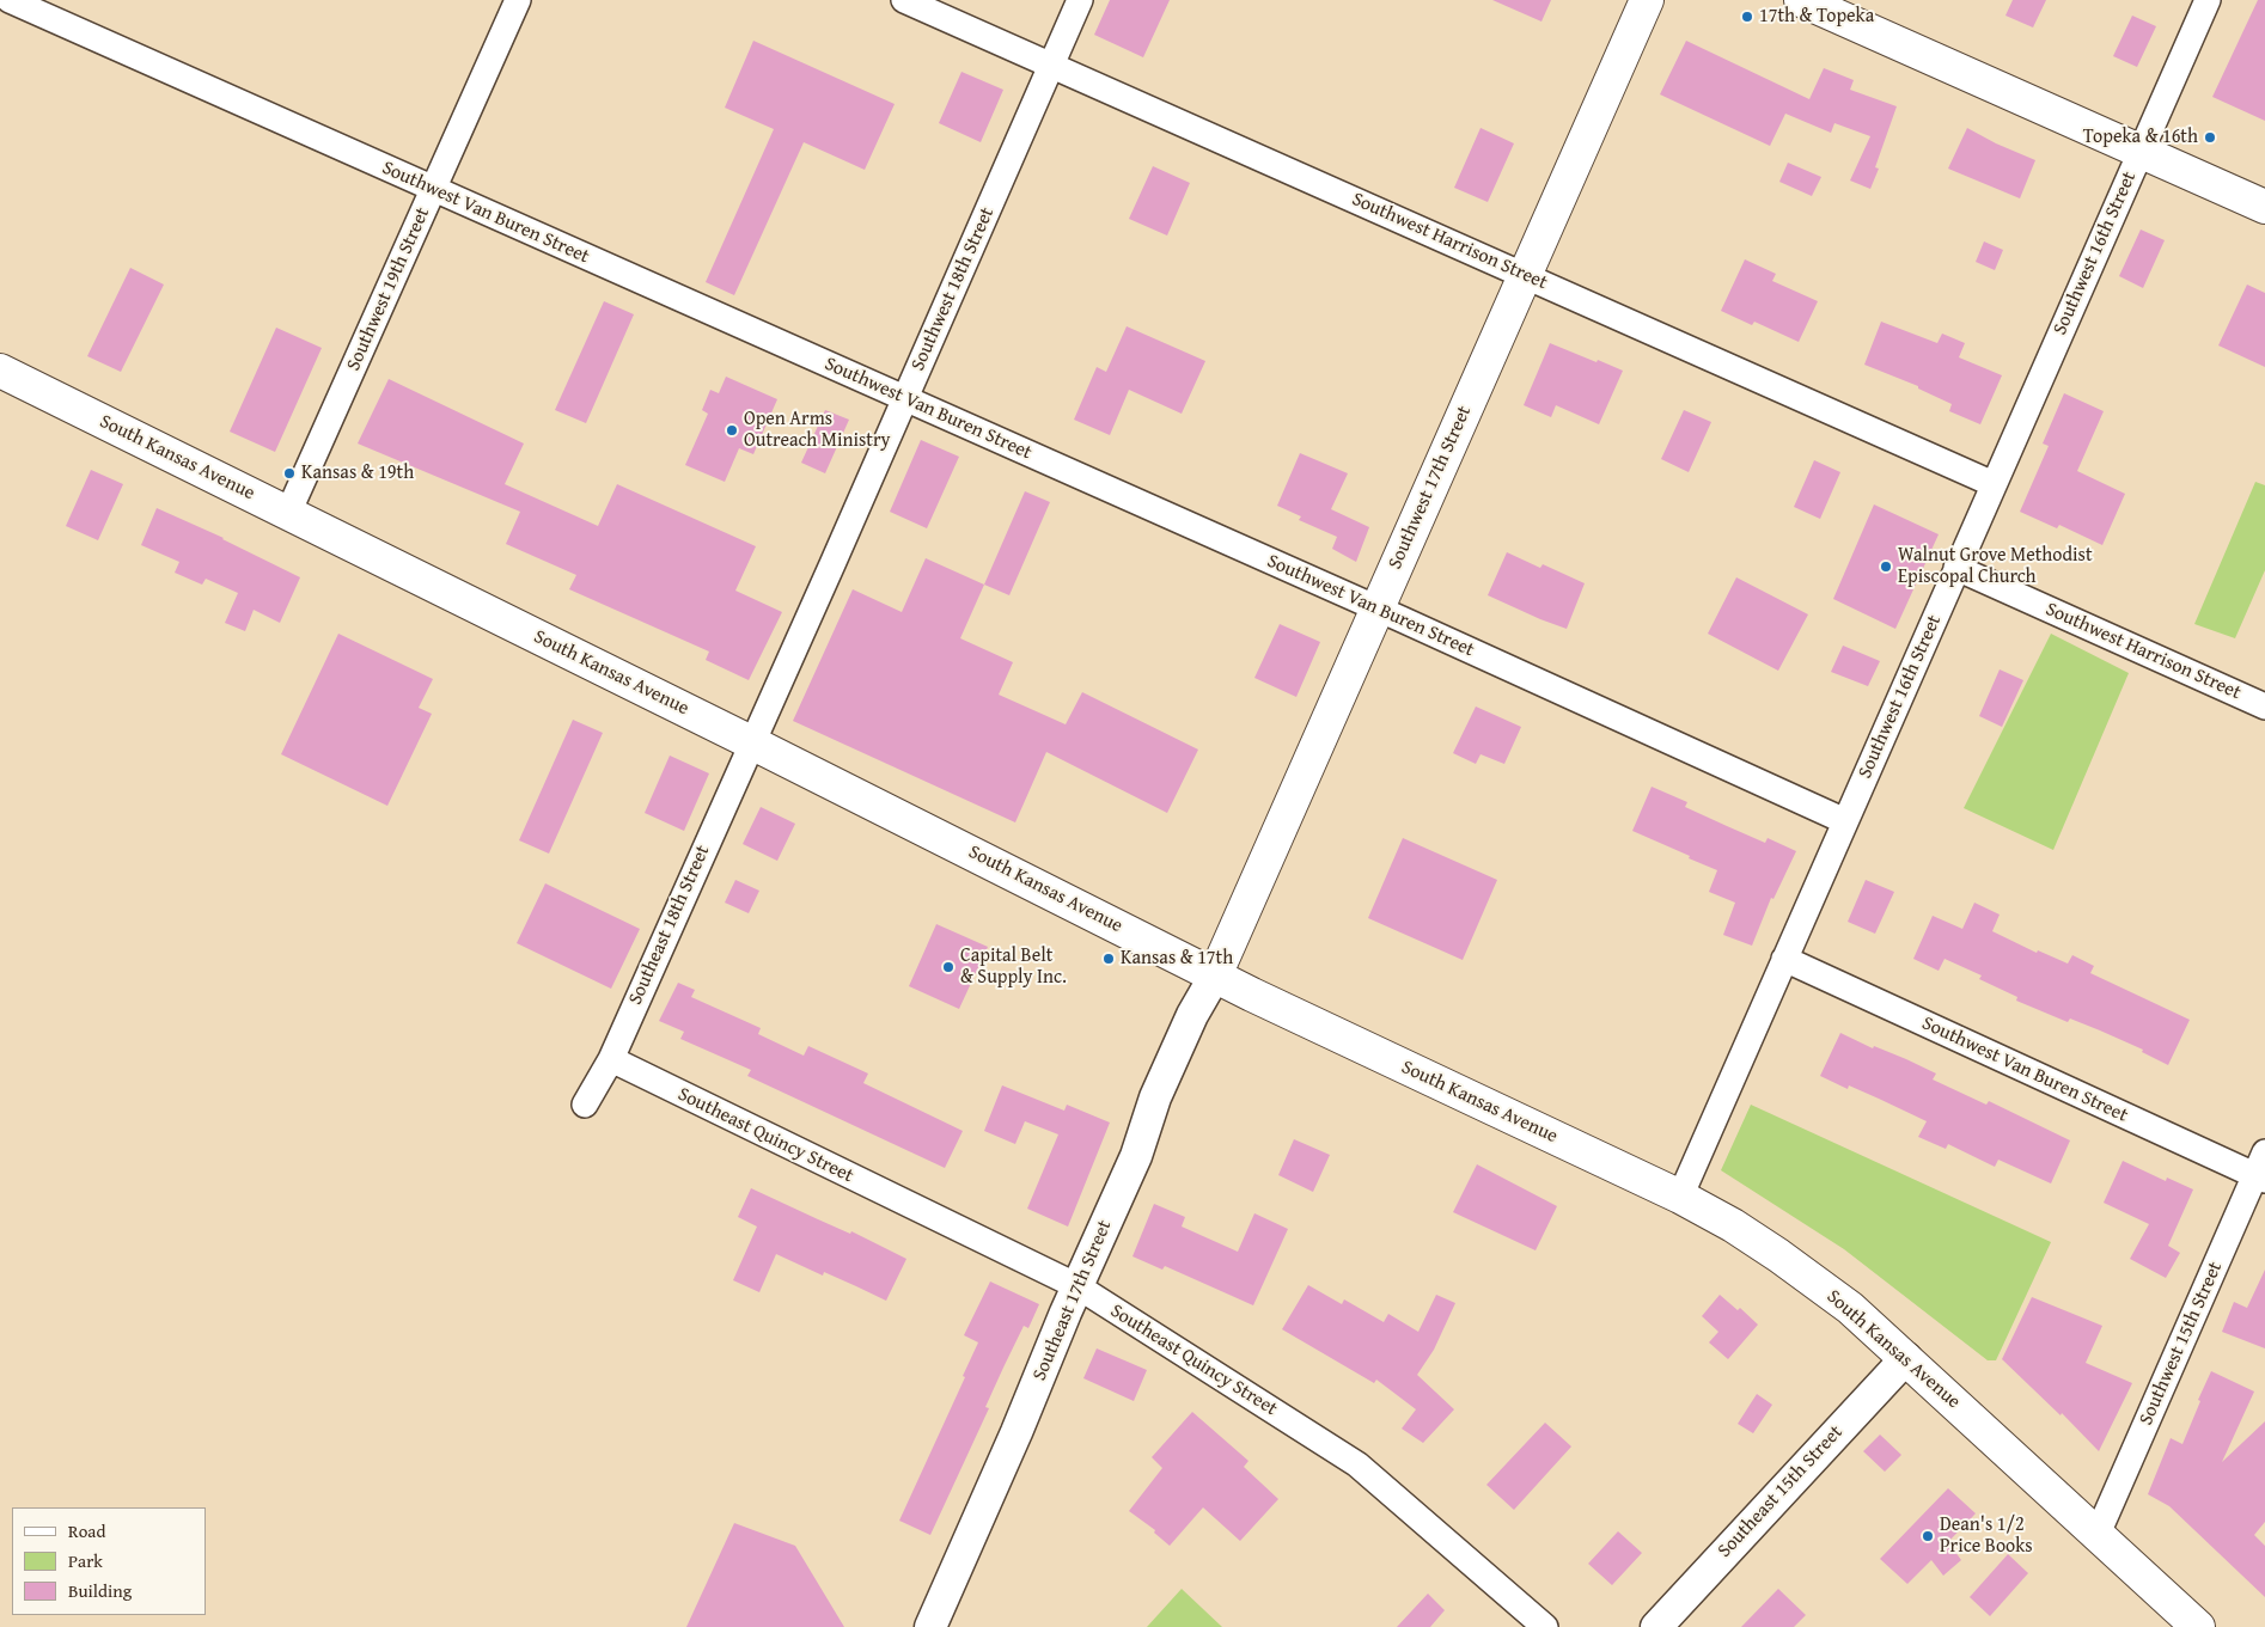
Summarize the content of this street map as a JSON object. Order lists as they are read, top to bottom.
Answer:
{
  "streets": {
    "main road": ["South Kansas Avenue", "Southwest 17th Street"],
    "street": [
      "Southwest Van Buren Street",
      "Southwest Harrison Street",
      "Southwest 16th Street",
      "Southwest 19th Street",
      "Southwest 18th Street",
      "Southeast 18th Street",
      "Southeast Quincy Street",
      "Southeast 17th Street",
      "Southwest 15th Street",
      "Southeast 15th Street"
    ]
  },
  "crossings": [
    ["Southwest Van Buren Street", "Southwest 16th Street"],
    ["Southwest Van Buren Street", "Southwest 19th Street"],
    ["Southwest Van Buren Street", "Southwest 18th Street"],
    ["Southwest Van Buren Street", "Southwest 17th Street"],
    ["Southwest Van Buren Street", "Southwest 15th Street"],
    ["Southwest Harrison Street", "Southwest 16th Street"],
    ["Southwest Harrison Street", "Southwest 18th Street"],
    ["Southwest Harrison Street", "Southwest 17th Street"],
    ["Southwest 16th Street", "South Kansas Avenue"],
    ["Southwest 19th Street", "South Kansas Avenue"],
    ["Southwest 18th Street", "South Kansas Avenue"],
    ["Southwest 18th Street", "Southeast 18th Street"],
    ["South Kansas Avenue", "Southwest 17th Street"],
    ["South Kansas Avenue", "Southeast 18th Street"],
    ["South Kansas Avenue", "Southeast 17th Street"],
    ["South Kansas Avenue", "Southwest 15th Street"],
    ["South Kansas Avenue", "Southeast 15th Street"],
    ["Southwest 17th Street", "Southeast 17th Street"],
    ["Southeast 18th Street", "Southeast Quincy Street"],
    ["Southeast Quincy Street", "Southeast 17th Street"]
  ],
  "places": [
    "17th & Topeka",
    "Topeka & 16th",
    "Open Arms Outreach Ministry",
    "Kansas & 19th",
    "Walnut Grove Methodist Episcopal Church",
    "Kansas & 17th",
    "Capital Belt & Supply Inc.",
    "Dean's 1/2 Price Books"
  ],
  "legend": ["Road", "Park", "Building"]
}
